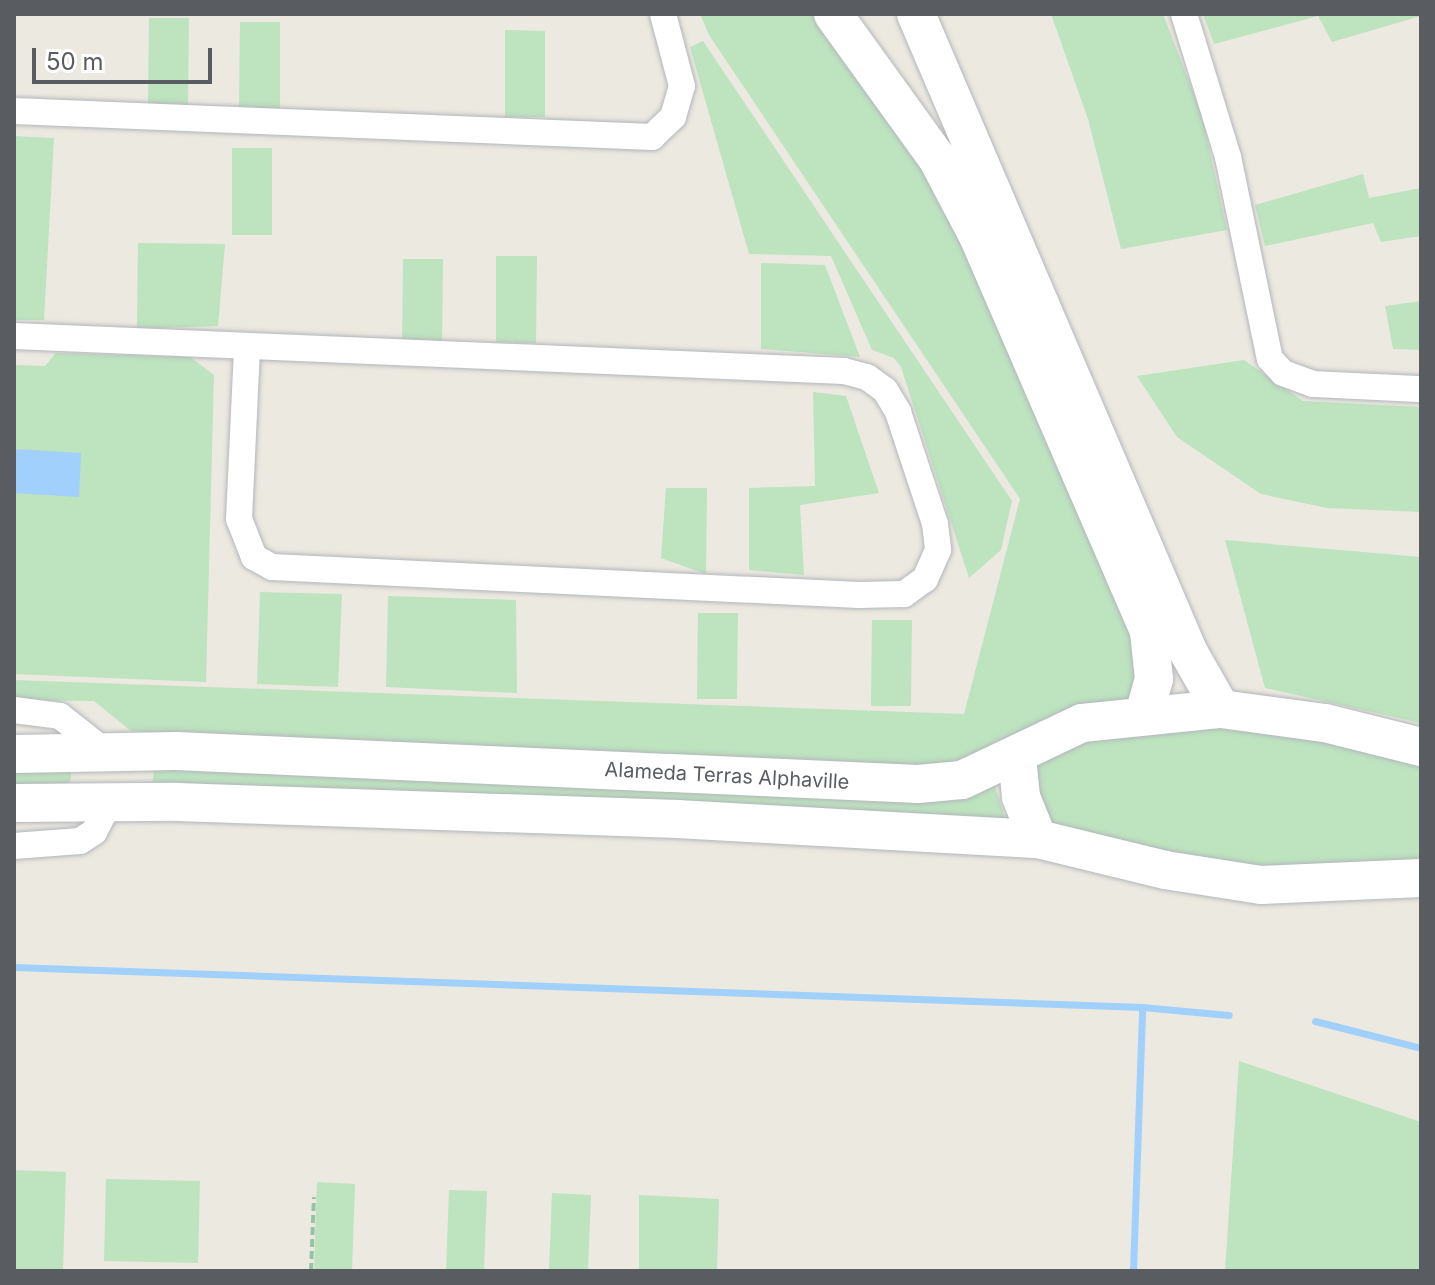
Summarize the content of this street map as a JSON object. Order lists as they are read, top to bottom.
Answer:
{
  "streets": {
    "street": ["Alameda Terras Alphaville"]
  },
  "scale_bar": "50 m"
}
